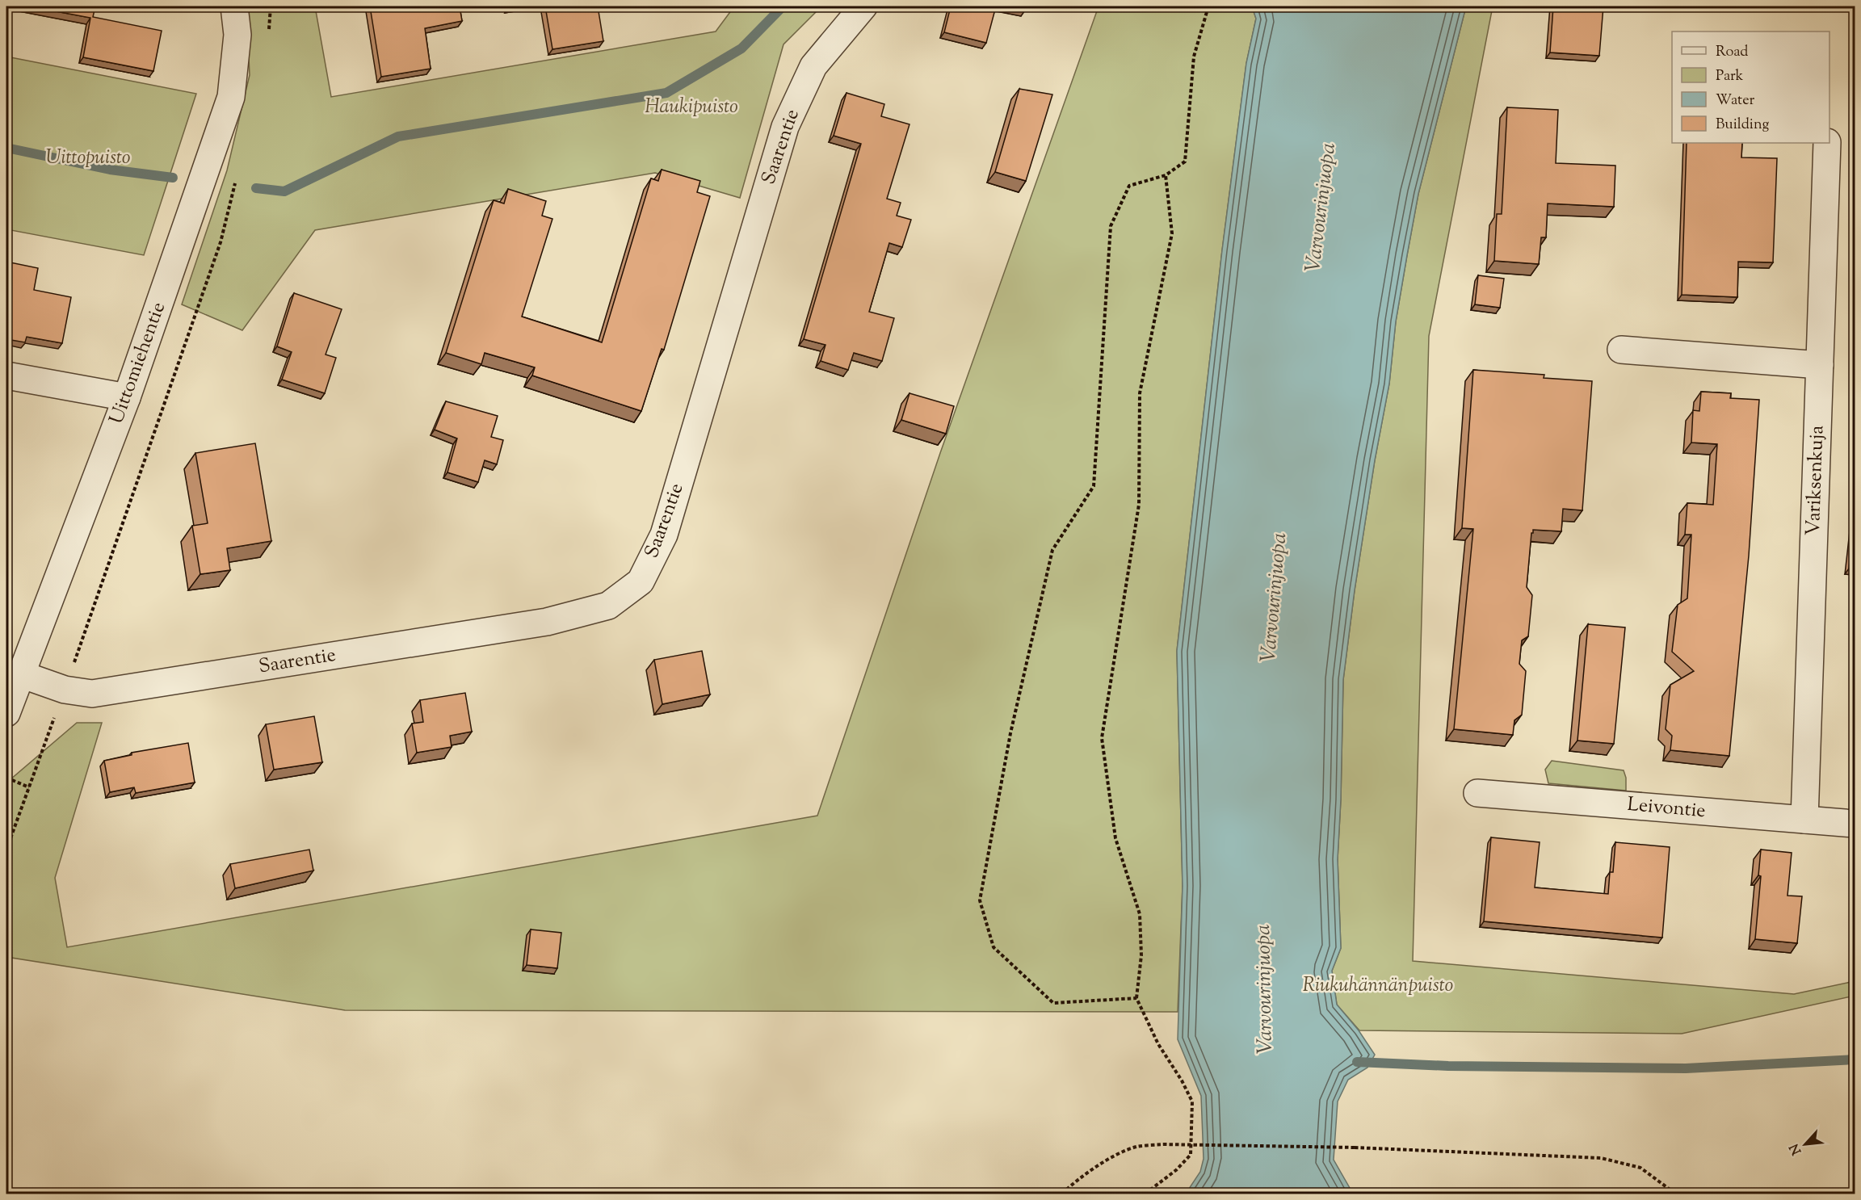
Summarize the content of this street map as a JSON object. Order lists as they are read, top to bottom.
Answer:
{
  "streets": {
    "street": [
      "Saarentie",
      "Uittomiehentie",
      "Variksenkuja",
      "Leivontie"
    ]
  },
  "crossings": [
    ["Saarentie", "Uittomiehentie"],
    ["Variksenkuja", "Leivontie"]
  ],
  "water": ["Varvourinjuopa"],
  "parks": ["Haukipuisto", "Uittopuisto", "Riukuhännänpuisto"],
  "legend": [
    "Road",
    "Park",
    "Water",
    "Building"
  ],
  "north": "bottom left"
}
